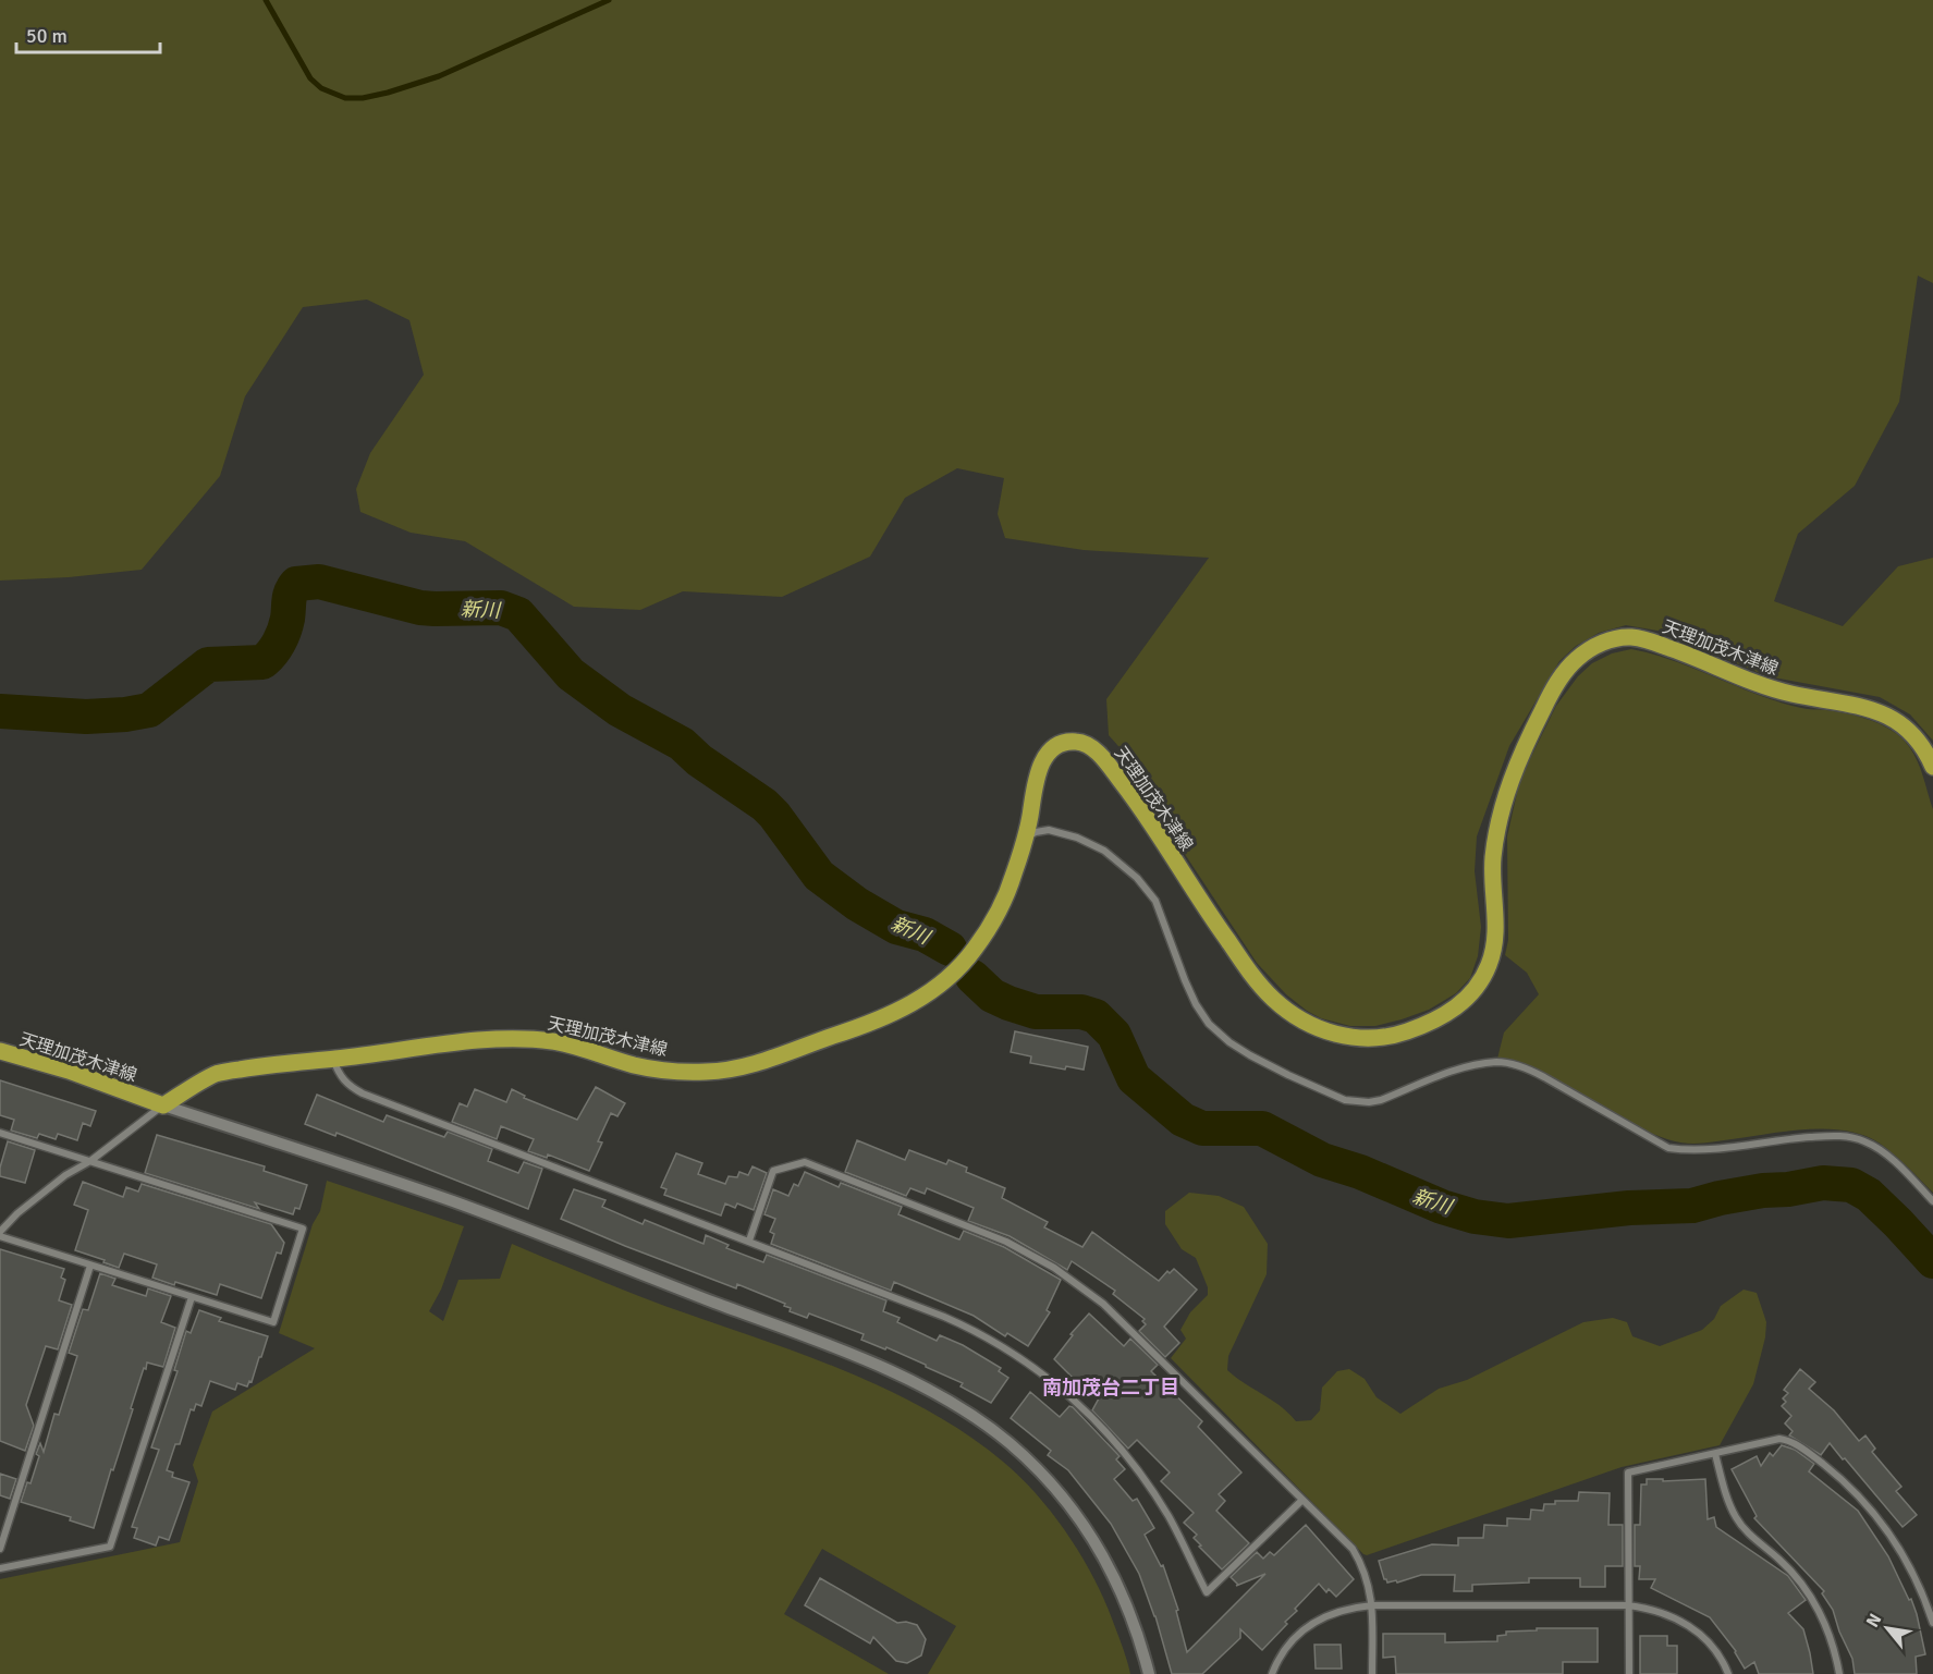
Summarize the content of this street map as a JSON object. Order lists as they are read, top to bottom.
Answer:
{
  "streets": {
    "main road": ["天理加茂木津線"]
  },
  "districts": ["南加茂台二丁目"],
  "water": ["新川"],
  "scale_bar": "50 m",
  "north": "top left"
}
